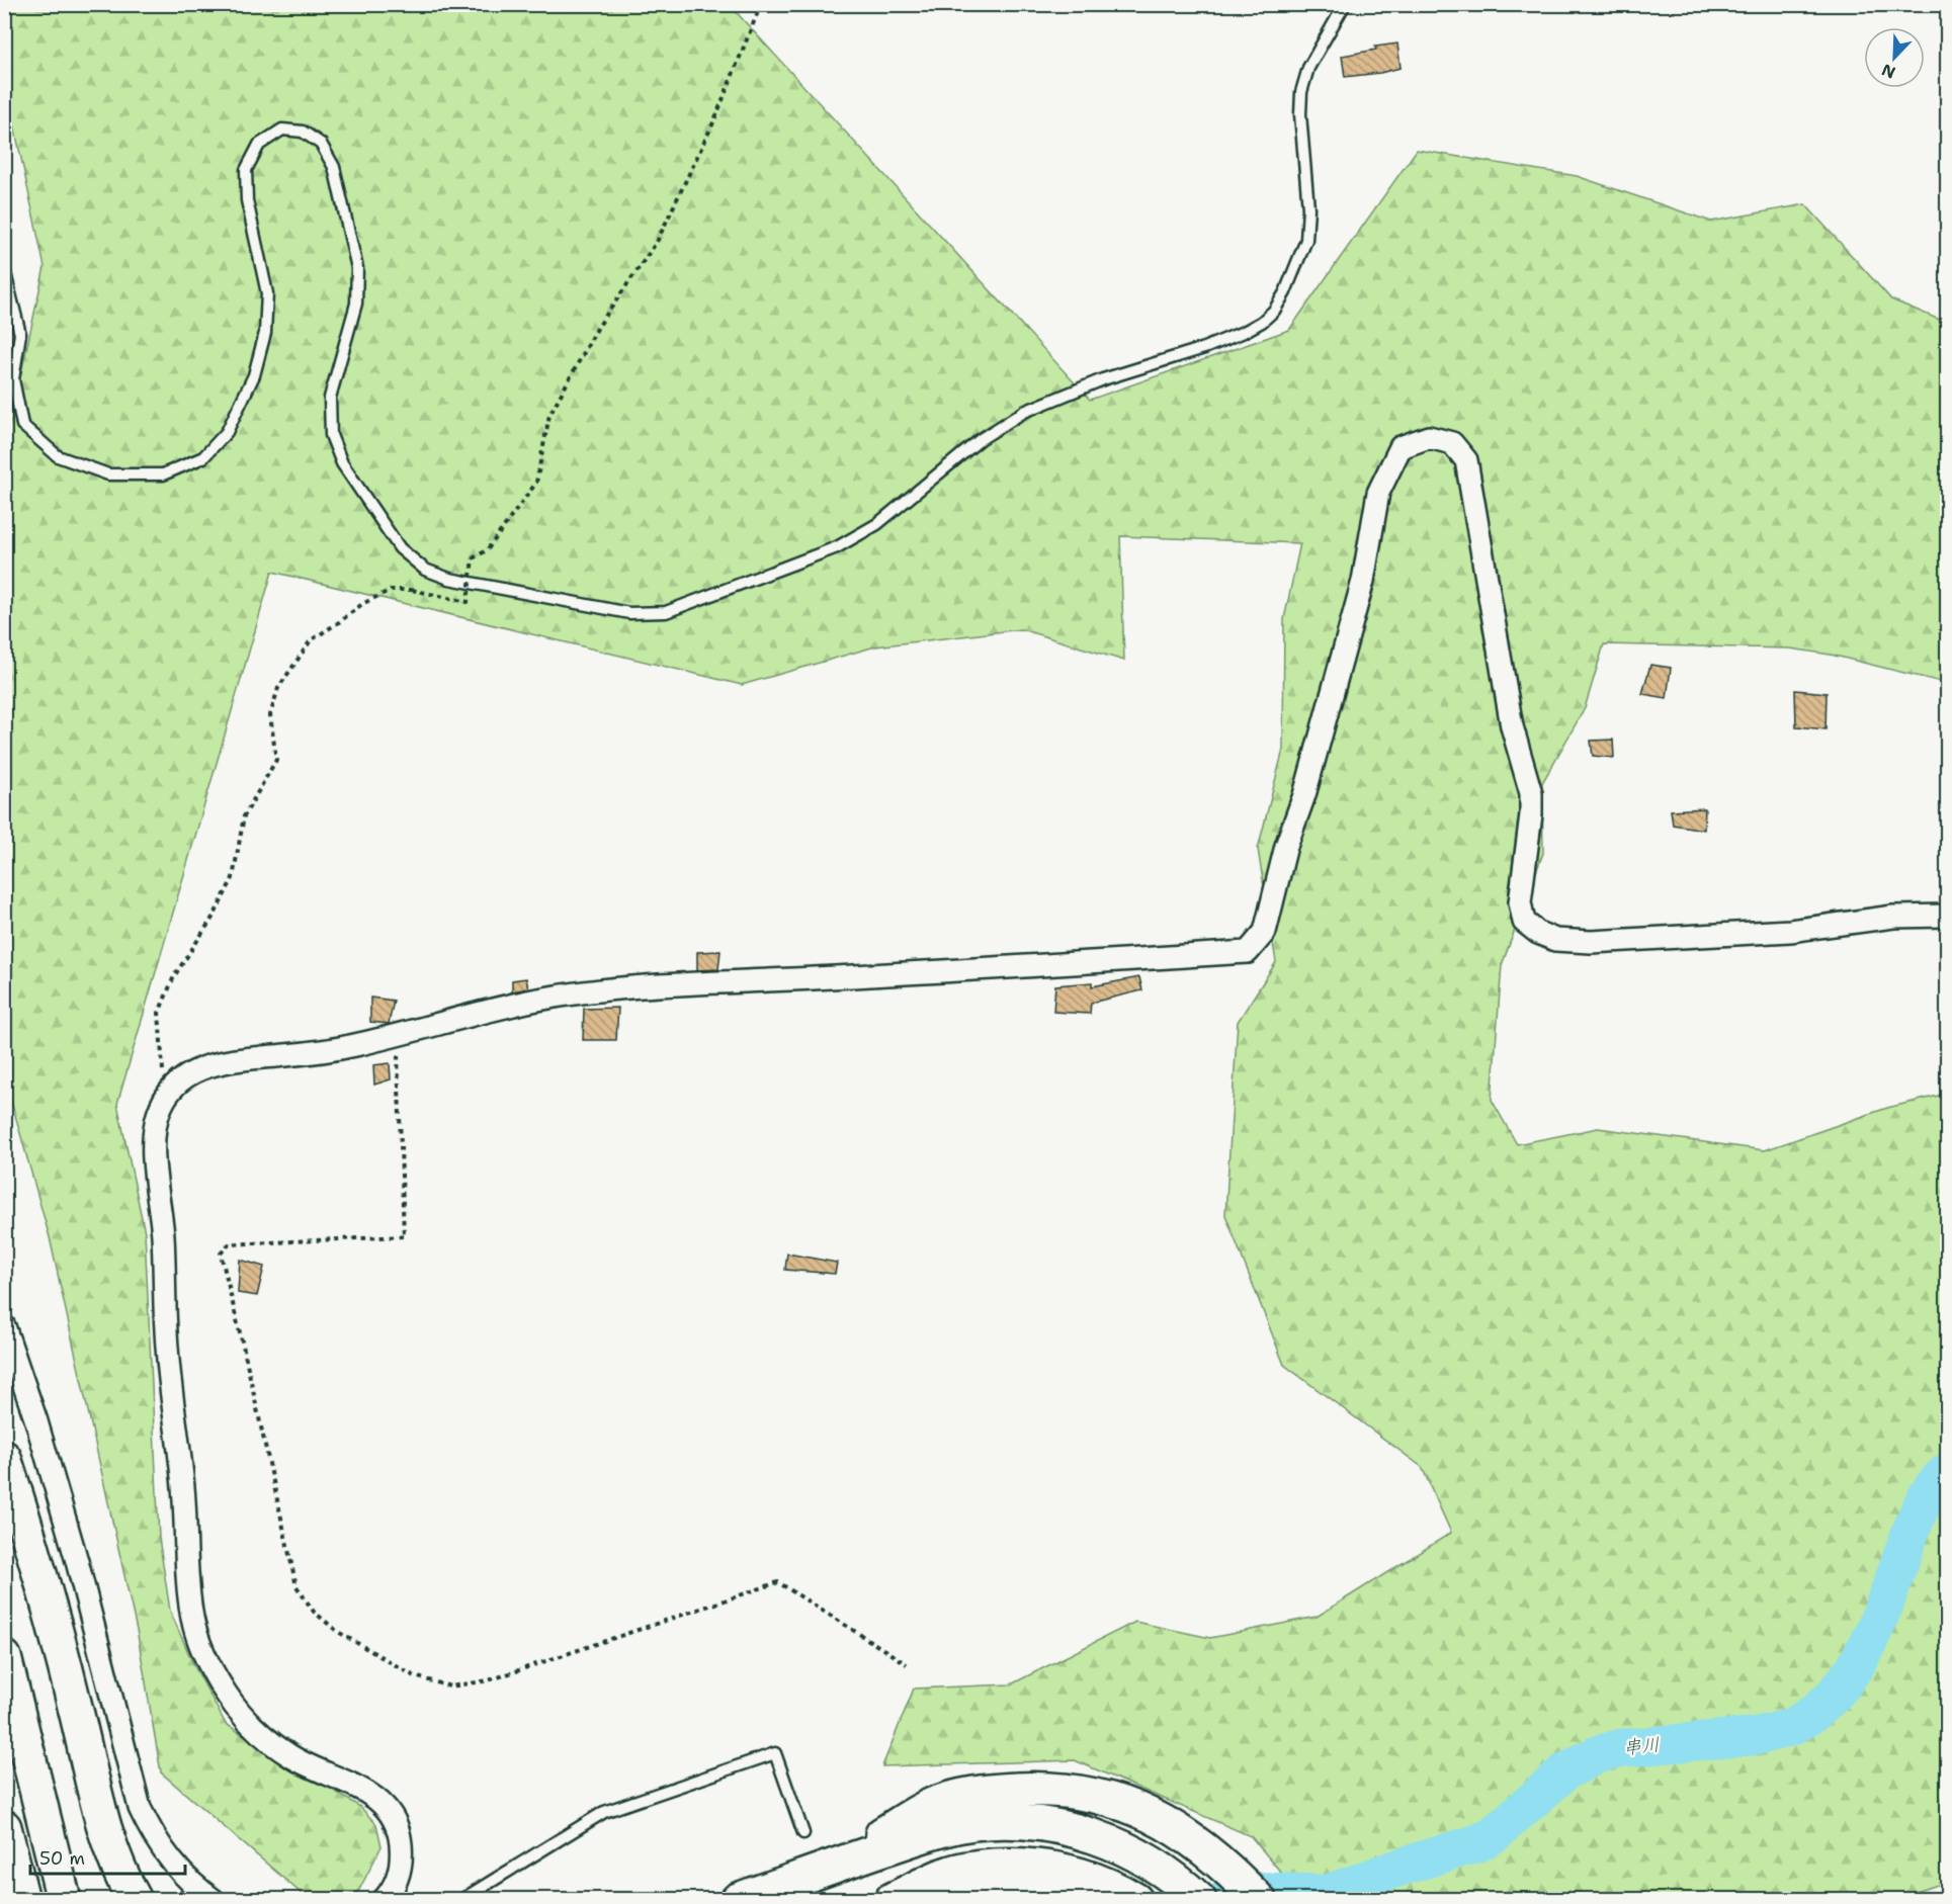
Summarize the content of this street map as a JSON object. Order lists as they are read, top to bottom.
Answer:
{
  "water": ["串川"],
  "scale_bar": "50 m",
  "north": "bottom left"
}
